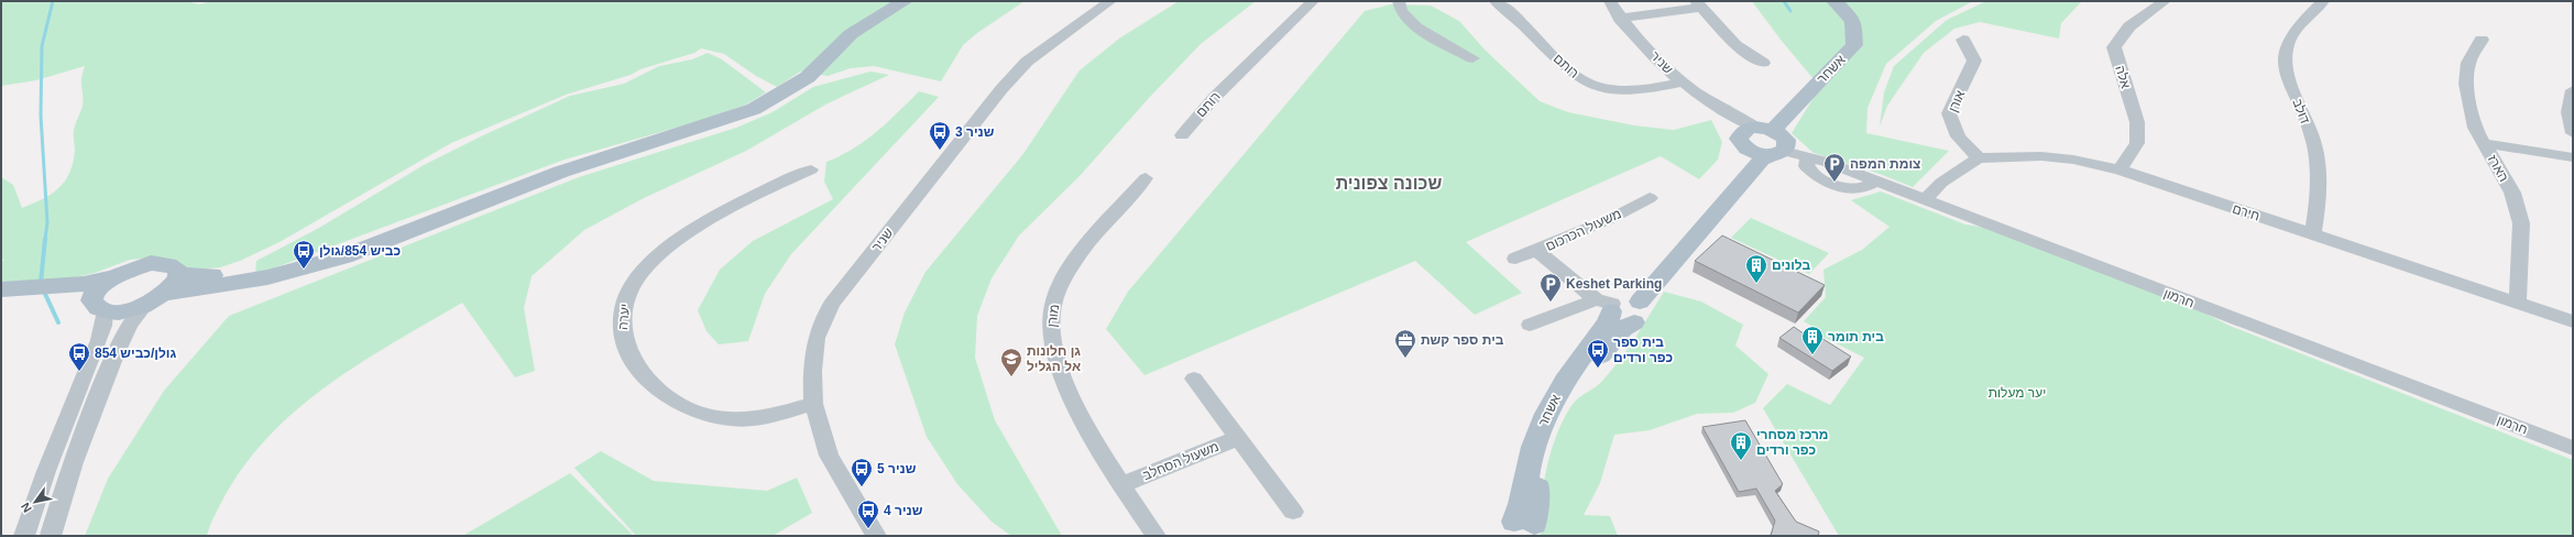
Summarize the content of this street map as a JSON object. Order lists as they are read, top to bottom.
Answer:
{
  "streets": {
    "main road": ["אשחר"],
    "street": [
      "שניר",
      "רותם",
      "אלה",
      "אורן",
      "דולב",
      "הארז",
      "חירם",
      "משעול הכרכום",
      "חרמון",
      "מורן",
      "יערה",
      "משעול הסחלב"
    ]
  },
  "crossings": [
    ["שניר", "רותם"],
    ["שניר", "אשחר"],
    ["שניר", "יערה"],
    ["אשחר", "חרמון"],
    ["אלה", "חירם"],
    ["אורן", "חירם"],
    ["דולב", "חירם"],
    ["הארז", "חירם"],
    ["מורן", "משעול הסחלב"]
  ],
  "districts": ["שכונה צפונית"],
  "parks": ["יער מעלות"],
  "places": {
    "bus stop": [
      "שניר 3",
      "כביש 854/גולן",
      "בית ספר כפר ורדים",
      "גולן/כביש 854",
      "שניר 5",
      "שניר 4"
    ],
    "parking": ["צומת המפה", "Keshet Parking"],
    "building": ["בלונים", "בית תומר", "מרכז מסחרי כפר ורדים"],
    "office": ["בית ספר קשת"],
    "school or university": ["גן חלונות אל הגליל"]
  },
  "north": "bottom left"
}
